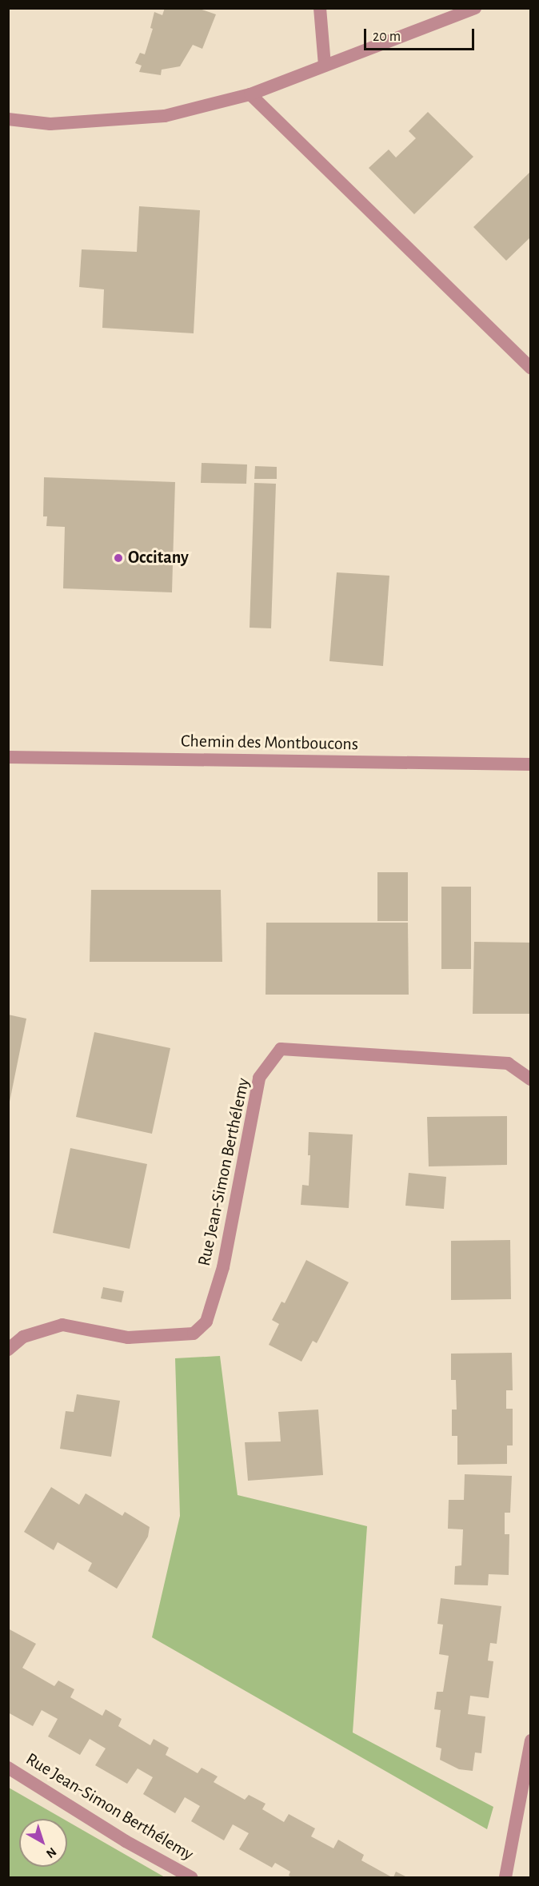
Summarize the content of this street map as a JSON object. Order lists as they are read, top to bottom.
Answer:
{
  "streets": {
    "street": ["Chemin des Montboucons", "Rue Jean-Simon Berthélemy"]
  },
  "places": ["Occitany"],
  "scale_bar": "20 m",
  "north": "bottom right"
}
